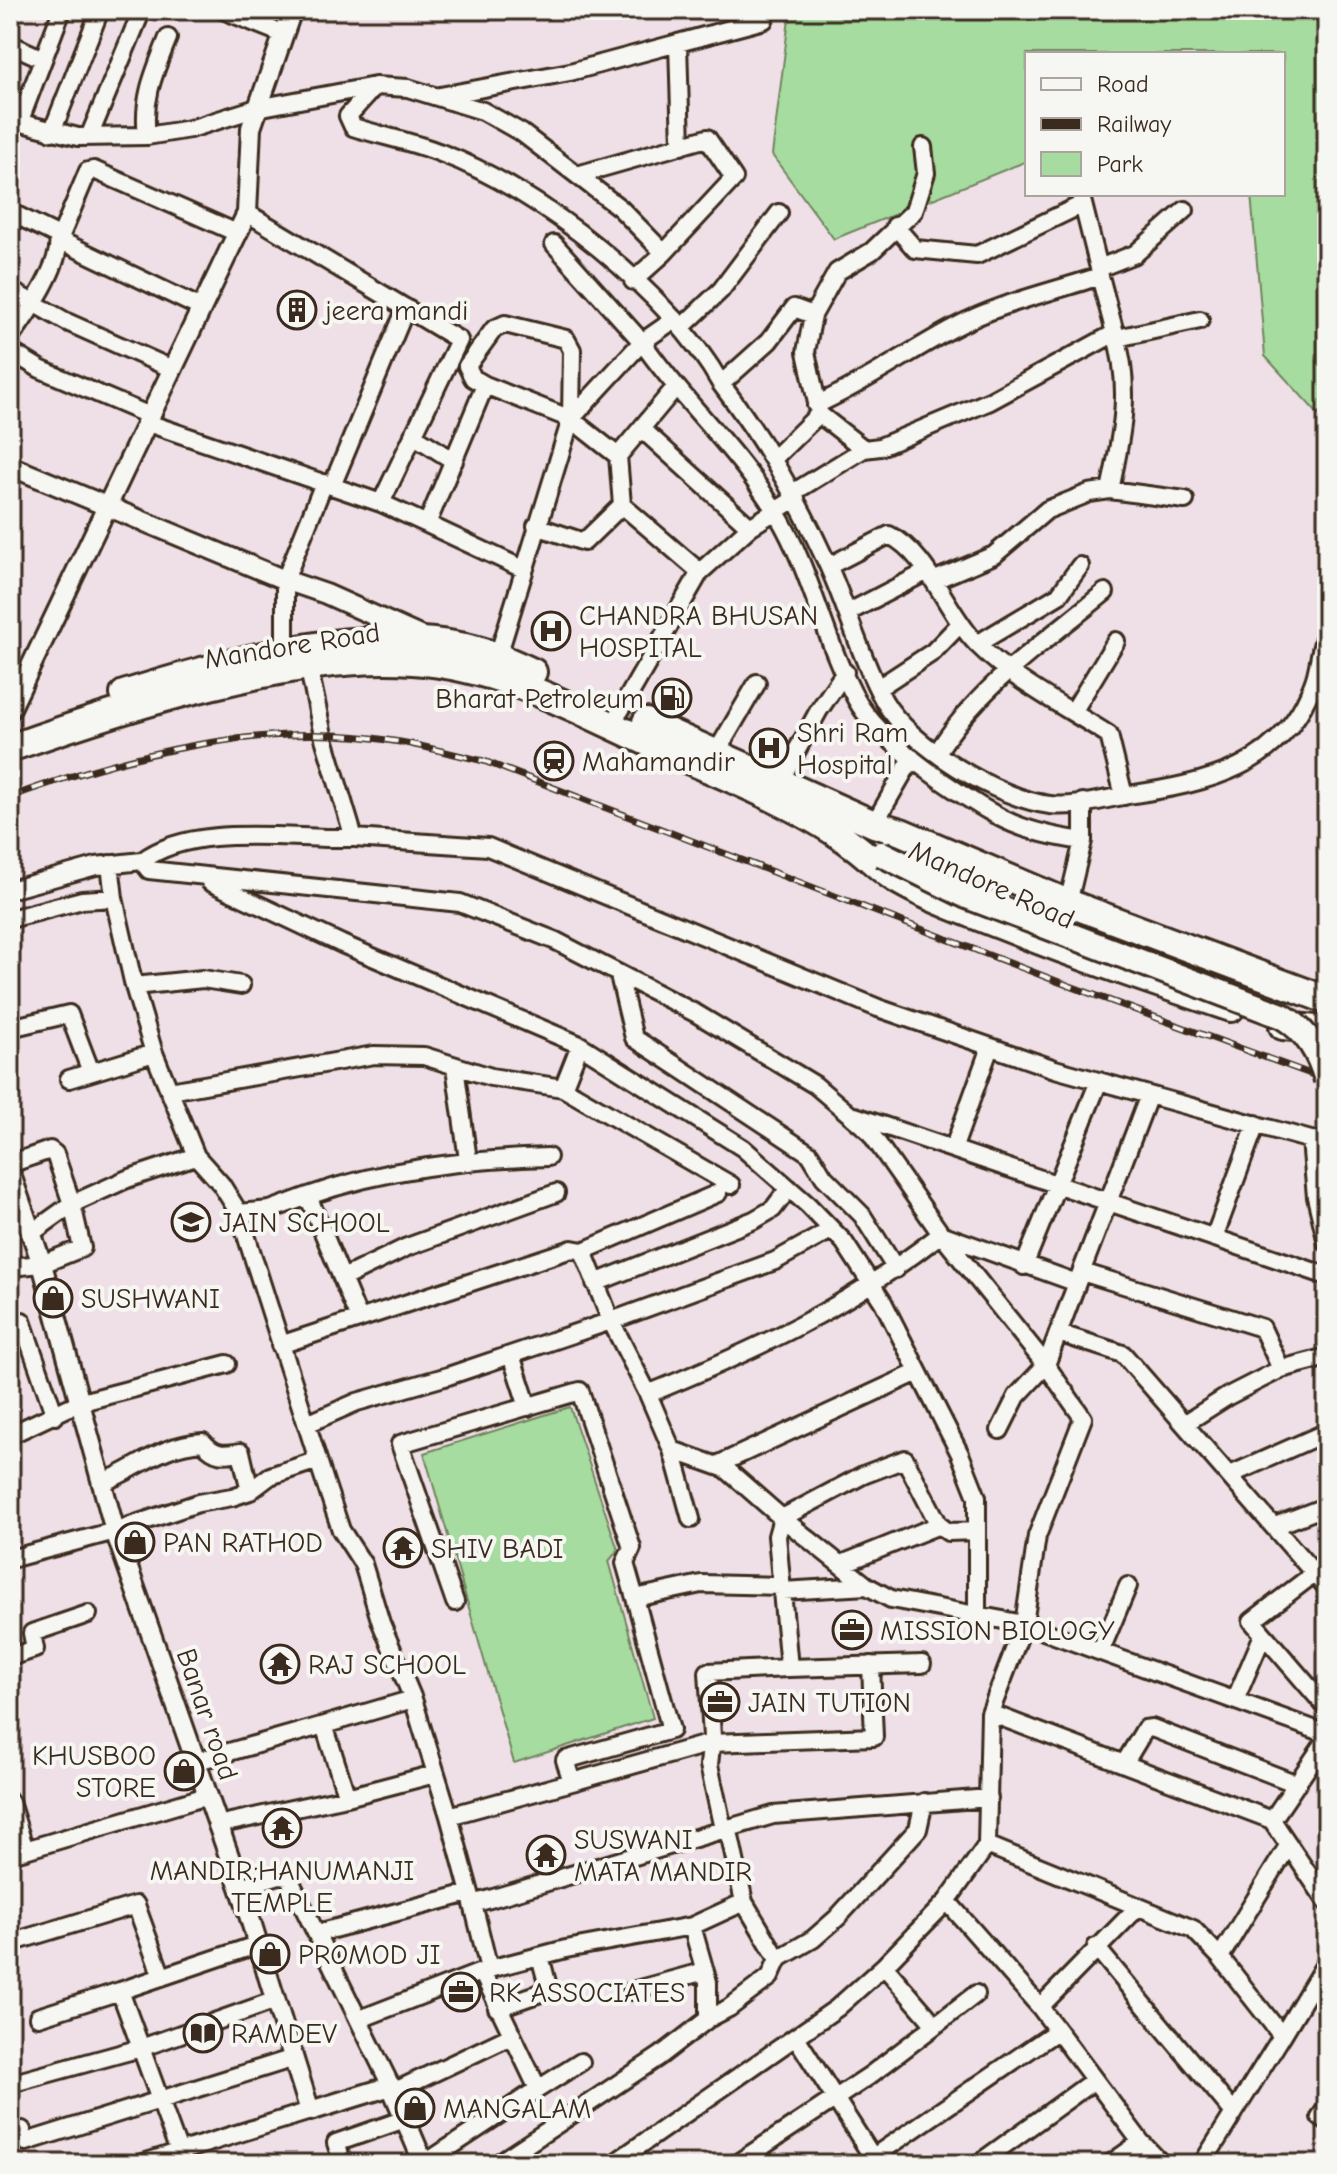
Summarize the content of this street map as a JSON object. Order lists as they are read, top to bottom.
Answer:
{
  "streets": {
    "highway": ["Mandore Road"],
    "street": ["Banar road"]
  },
  "places": {
    "building": ["jeera mandi"],
    "hospital": ["CHANDRA BHUSAN HOSPITAL", "Shri Ram Hospital"],
    "fuel station": ["Bharat Petroleum"],
    "station": ["Mahamandir"],
    "school or university": ["JAIN SCHOOL"],
    "shop": [
      "SUSHWANI",
      "PAN RATHOD",
      "KHUSBOO STORE",
      "PROMOD JI",
      "MANGALAM"
    ],
    "temple": [
      "SHIV BADI",
      "RAJ SCHOOL",
      "MANDIR;HANUMANJI TEMPLE",
      "SUSWANI MATA MANDIR"
    ],
    "office": ["MISSION BIOLOGY", "JAIN TUTION", "RK ASSOCIATES"],
    "library": ["RAMDEV"]
  },
  "legend": ["Road", "Railway", "Park"]
}
